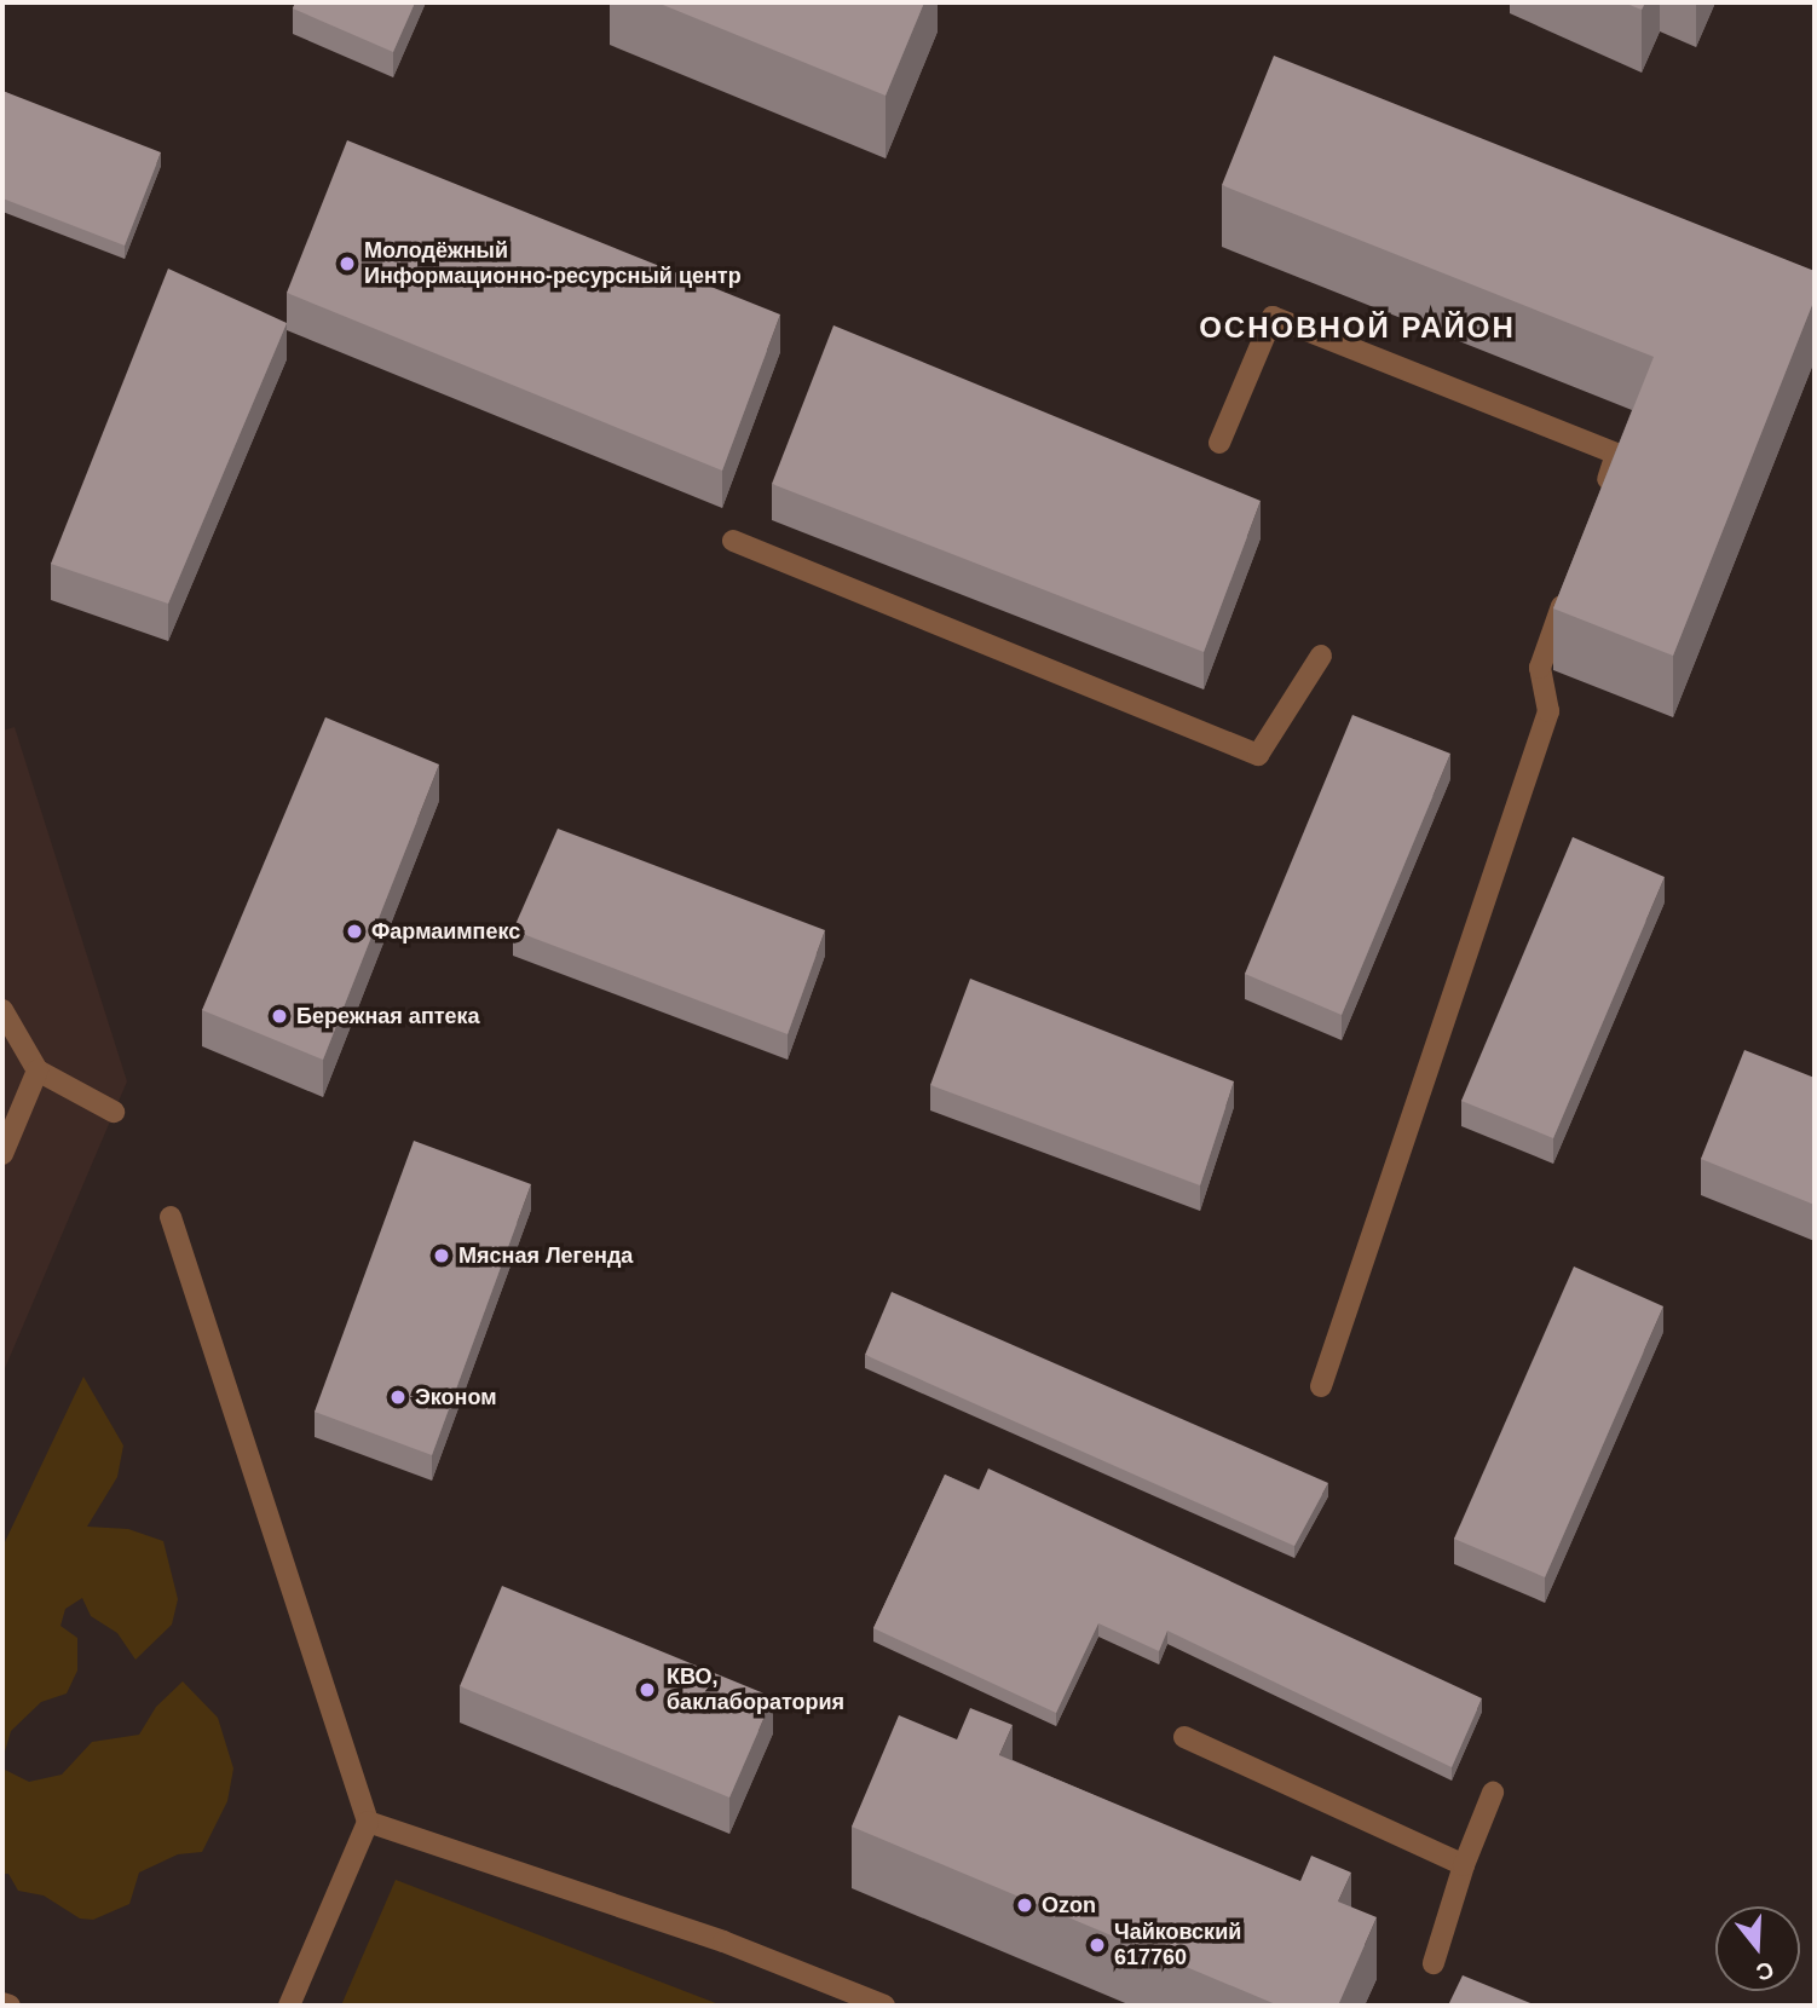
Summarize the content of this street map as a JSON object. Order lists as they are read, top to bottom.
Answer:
{
  "districts": ["ОСНОВНОЙ РАЙОН"],
  "places": [
    "Молодёжный Информационно-ресурсный центр",
    "Фармаимпекс",
    "Бережная аптека",
    "Мясная Легенда",
    "Эконом",
    "КВО, баклаборатория",
    "Ozon",
    "Чайковский 617760"
  ],
  "north": "bottom"
}
